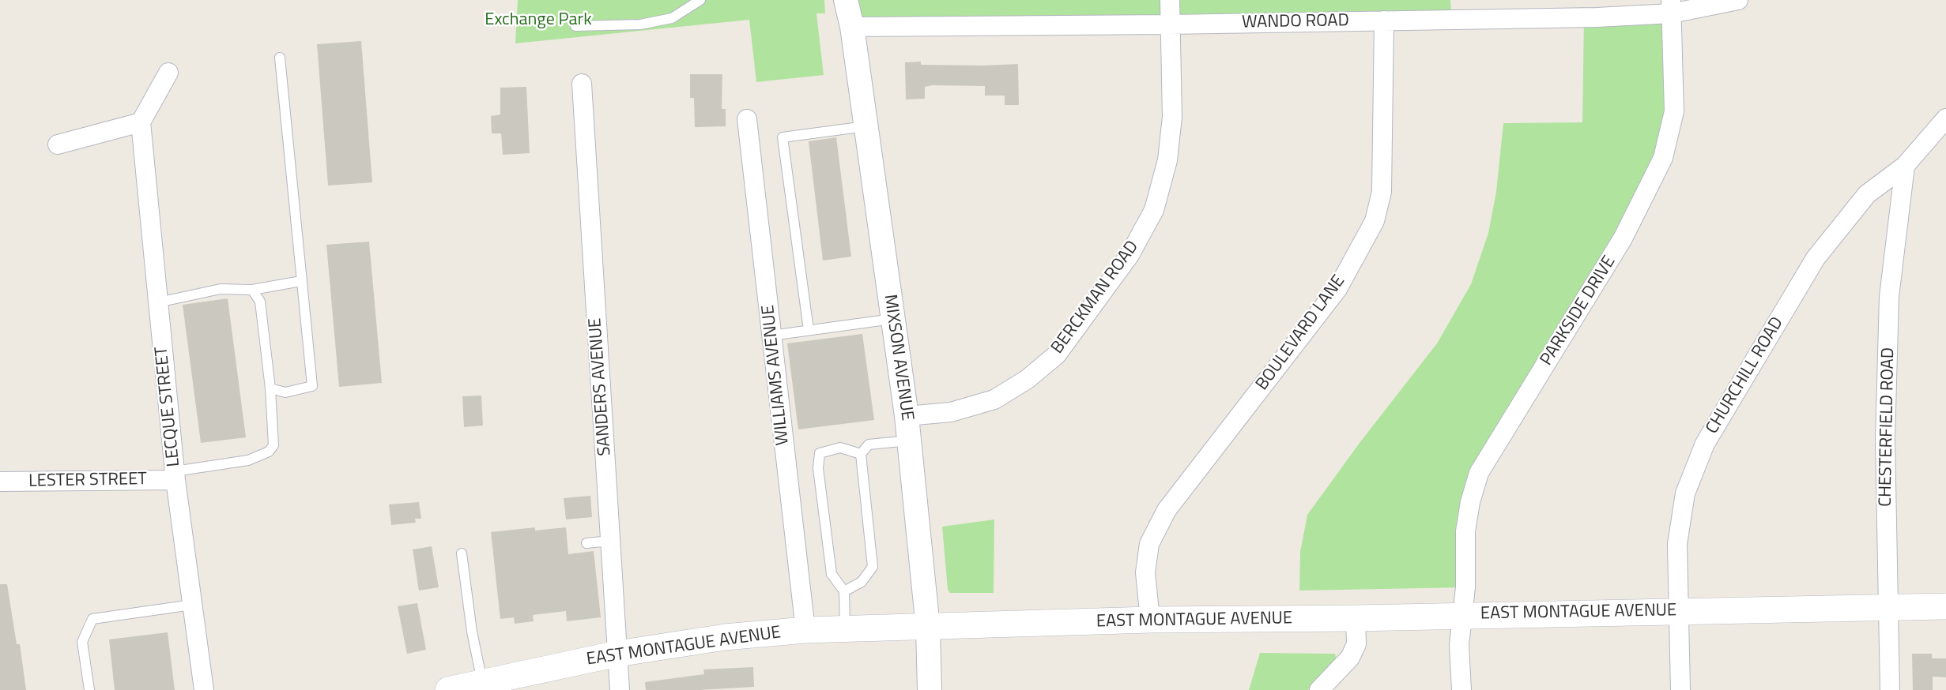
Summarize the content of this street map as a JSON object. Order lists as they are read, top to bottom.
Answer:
{
  "streets": {
    "main road": ["EAST MONTAGUE AVENUE"],
    "street": [
      "WANDO ROAD",
      "BERCKMAN ROAD",
      "PARKSIDE DRIVE",
      "BOULEVARD LANE",
      "MIXSON AVENUE",
      "WILLIAMS AVENUE",
      "CHURCHILL ROAD",
      "SANDERS AVENUE",
      "LECQUE STREET",
      "CHESTERFIELD ROAD",
      "LESTER STREET"
    ]
  },
  "crossings": [
    ["WANDO ROAD", "BERCKMAN ROAD"],
    ["WANDO ROAD", "PARKSIDE DRIVE"],
    ["WANDO ROAD", "BOULEVARD LANE"],
    ["WANDO ROAD", "MIXSON AVENUE"],
    ["BERCKMAN ROAD", "MIXSON AVENUE"],
    ["PARKSIDE DRIVE", "EAST MONTAGUE AVENUE"],
    ["BOULEVARD LANE", "EAST MONTAGUE AVENUE"],
    ["MIXSON AVENUE", "EAST MONTAGUE AVENUE"],
    ["WILLIAMS AVENUE", "EAST MONTAGUE AVENUE"],
    ["CHURCHILL ROAD", "CHESTERFIELD ROAD"],
    ["CHURCHILL ROAD", "EAST MONTAGUE AVENUE"],
    ["SANDERS AVENUE", "EAST MONTAGUE AVENUE"],
    ["LECQUE STREET", "LESTER STREET"],
    ["CHESTERFIELD ROAD", "EAST MONTAGUE AVENUE"]
  ],
  "parks": ["Exchange Park"]
}
